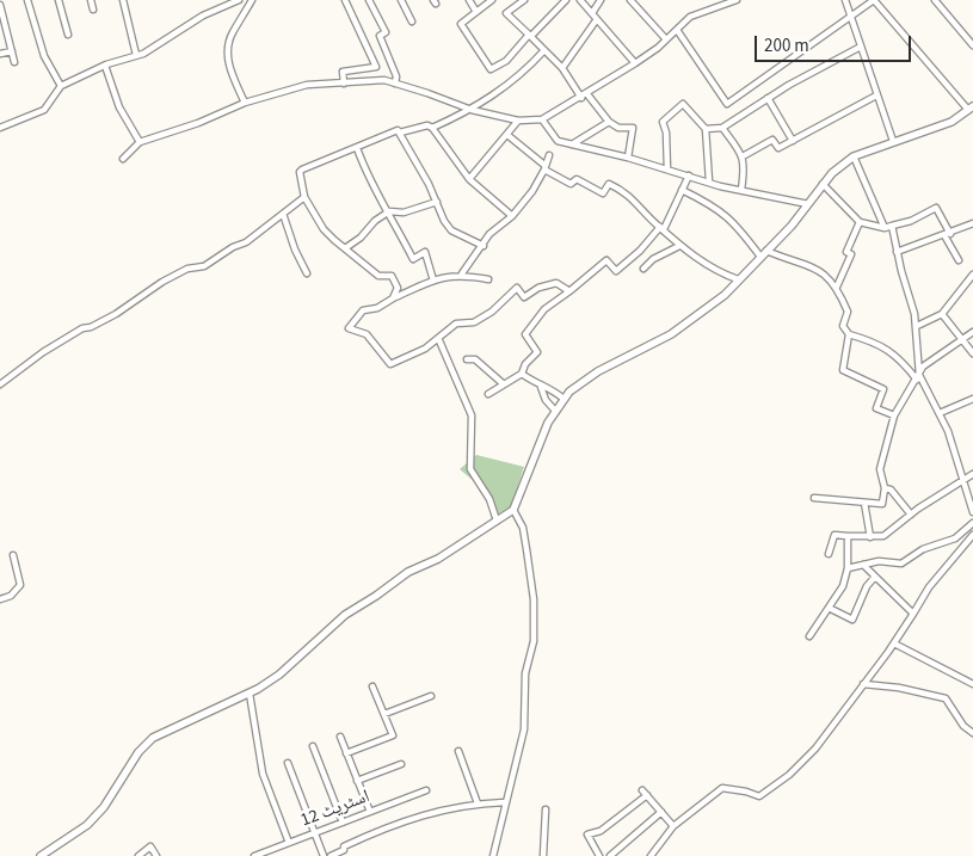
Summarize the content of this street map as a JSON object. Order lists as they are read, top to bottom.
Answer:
{
  "streets": {
    "street": ["اسٹریٹ 12"]
  },
  "scale_bar": "200 m"
}
